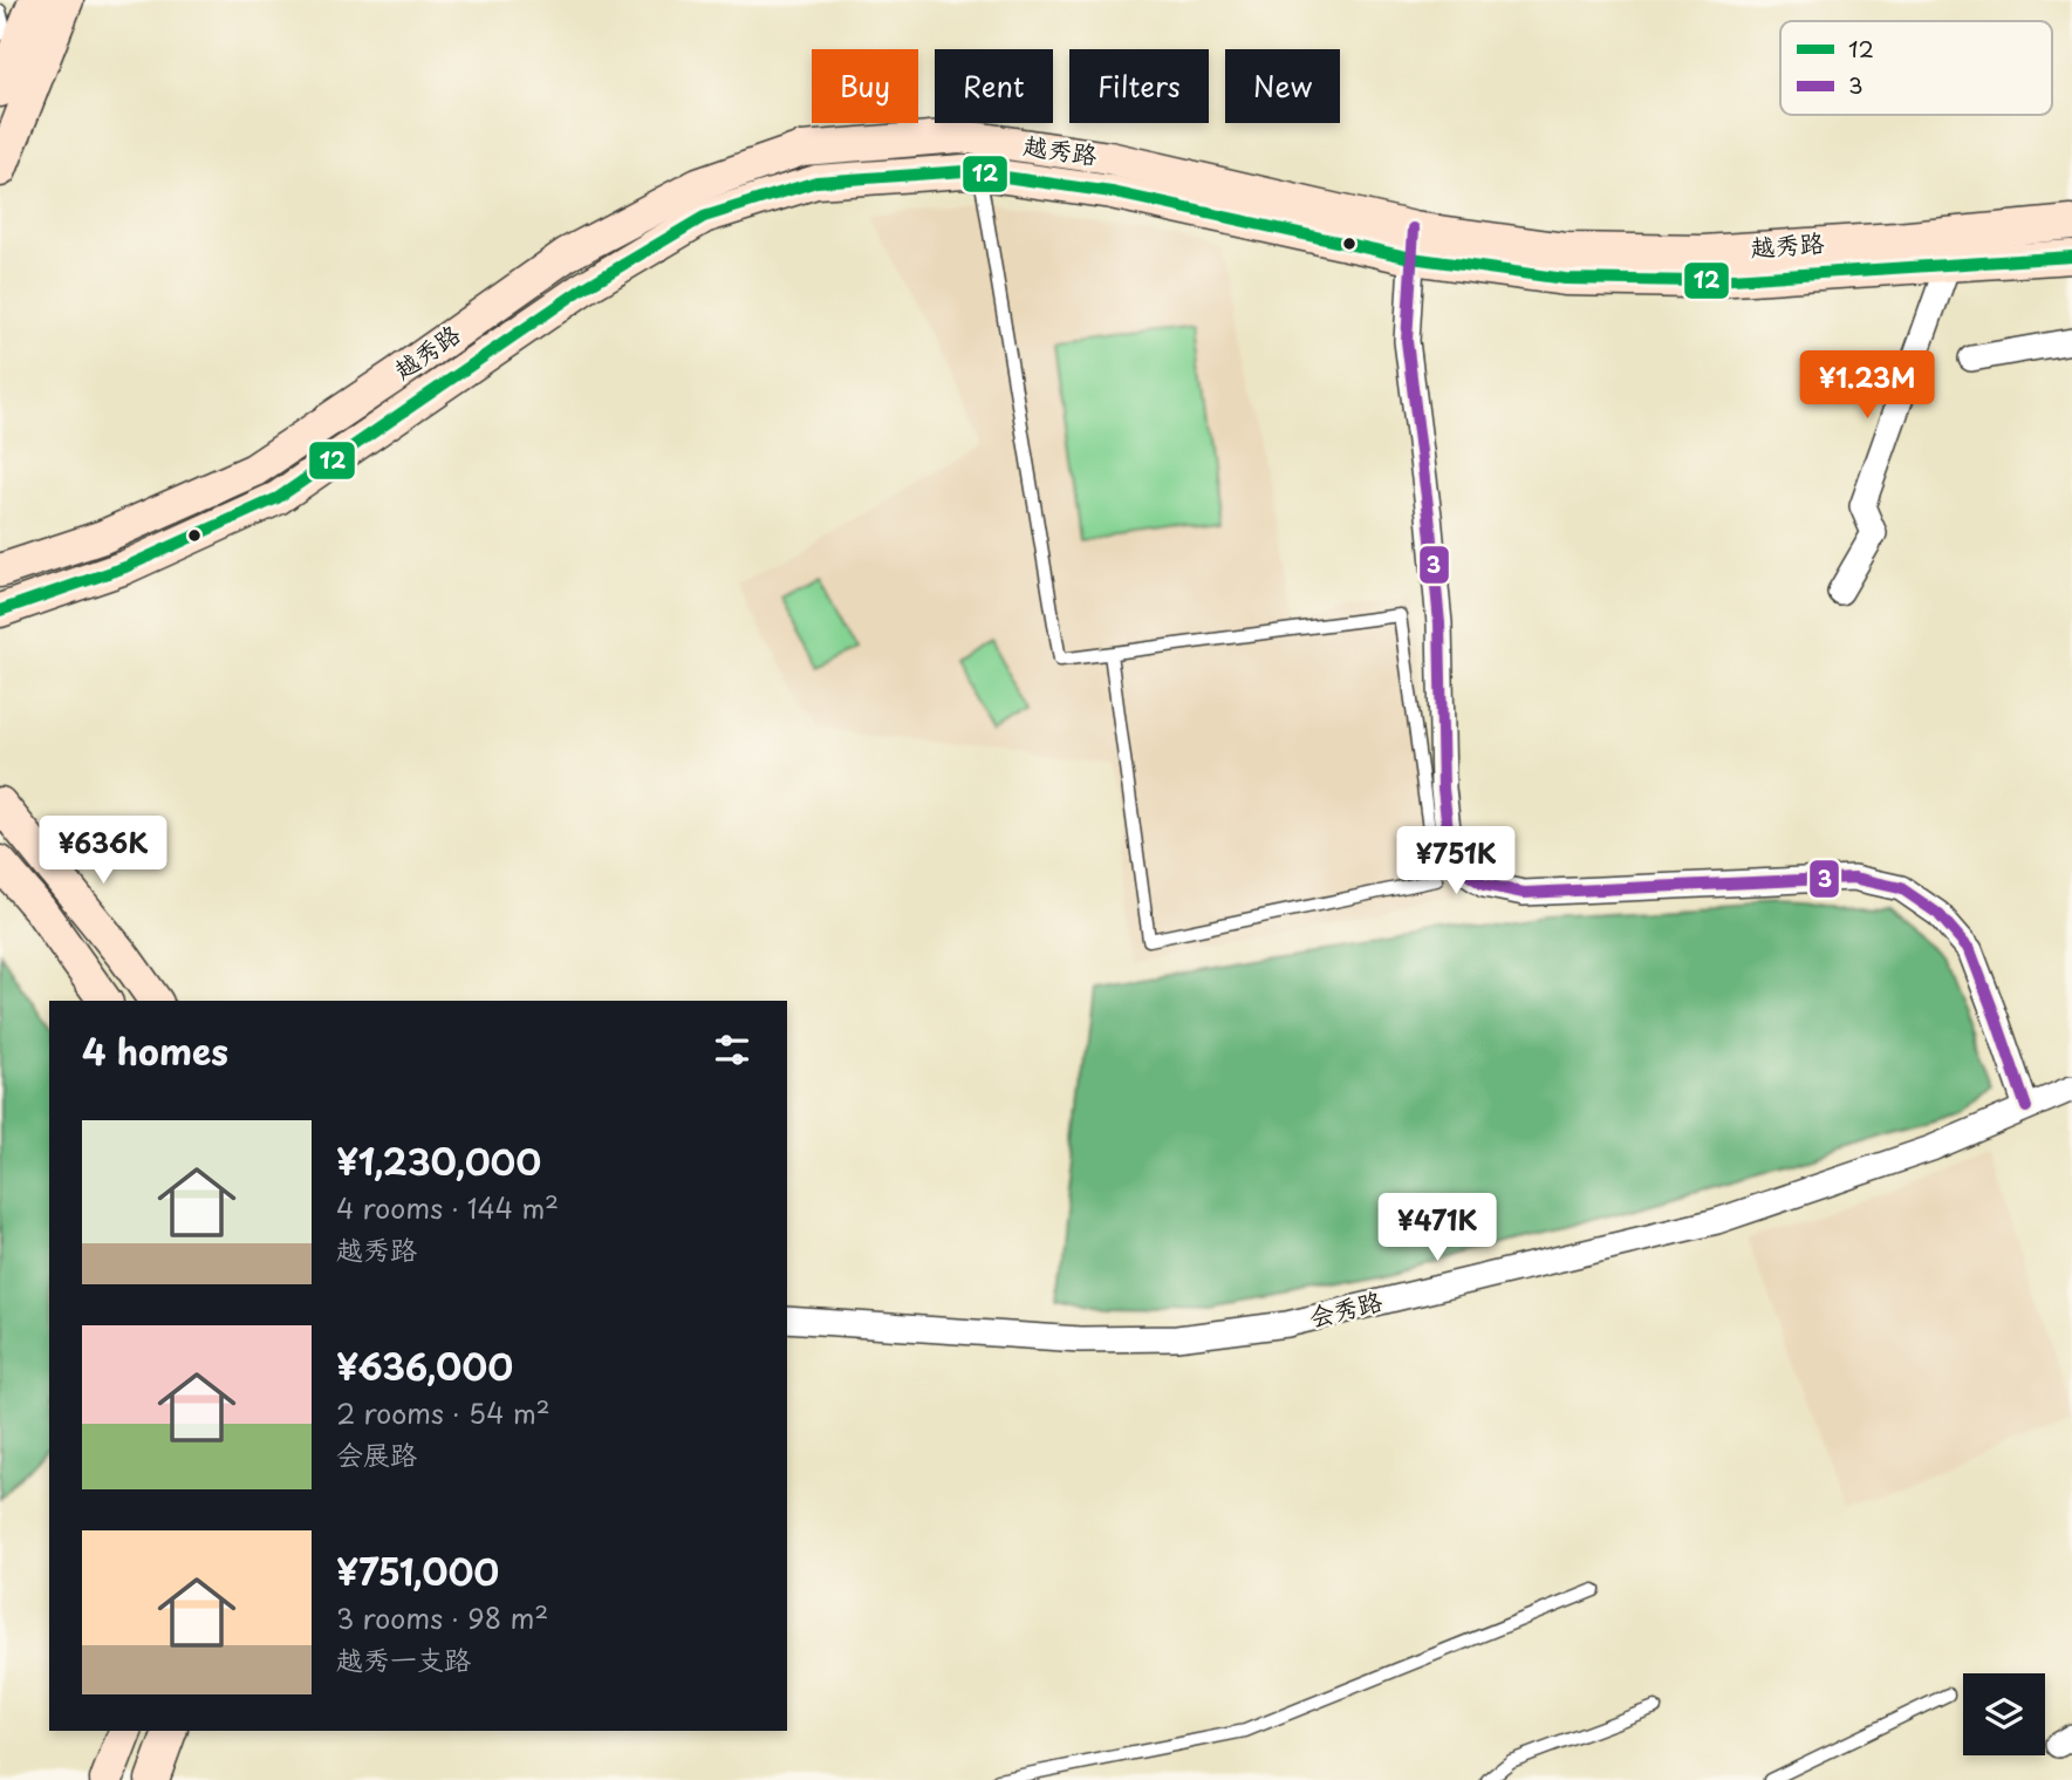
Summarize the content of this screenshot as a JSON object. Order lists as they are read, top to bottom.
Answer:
{
  "streets": {
    "main road": ["越秀路"],
    "street": ["会秀路"]
  },
  "lines": ["transit line 12", "transit line 3"],
  "legend": ["12", "3"],
  "page": {
    "chip": [
      "Buy",
      "Rent",
      "Filters",
      "New"
    ],
    "price": [
      "¥1.23M",
      "¥636K",
      "¥751K",
      "¥471K"
    ],
    "heading": "4 homes",
    "list": [
      {
        "name": "¥1,230,000",
        "note": "4 rooms · 144 m² · 越秀路"
      },
      {
        "name": "¥636,000",
        "note": "2 rooms · 54 m² · 会展路"
      },
      {
        "name": "¥751,000",
        "note": "3 rooms · 98 m² · 越秀一支路"
      }
    ]
  }
}
